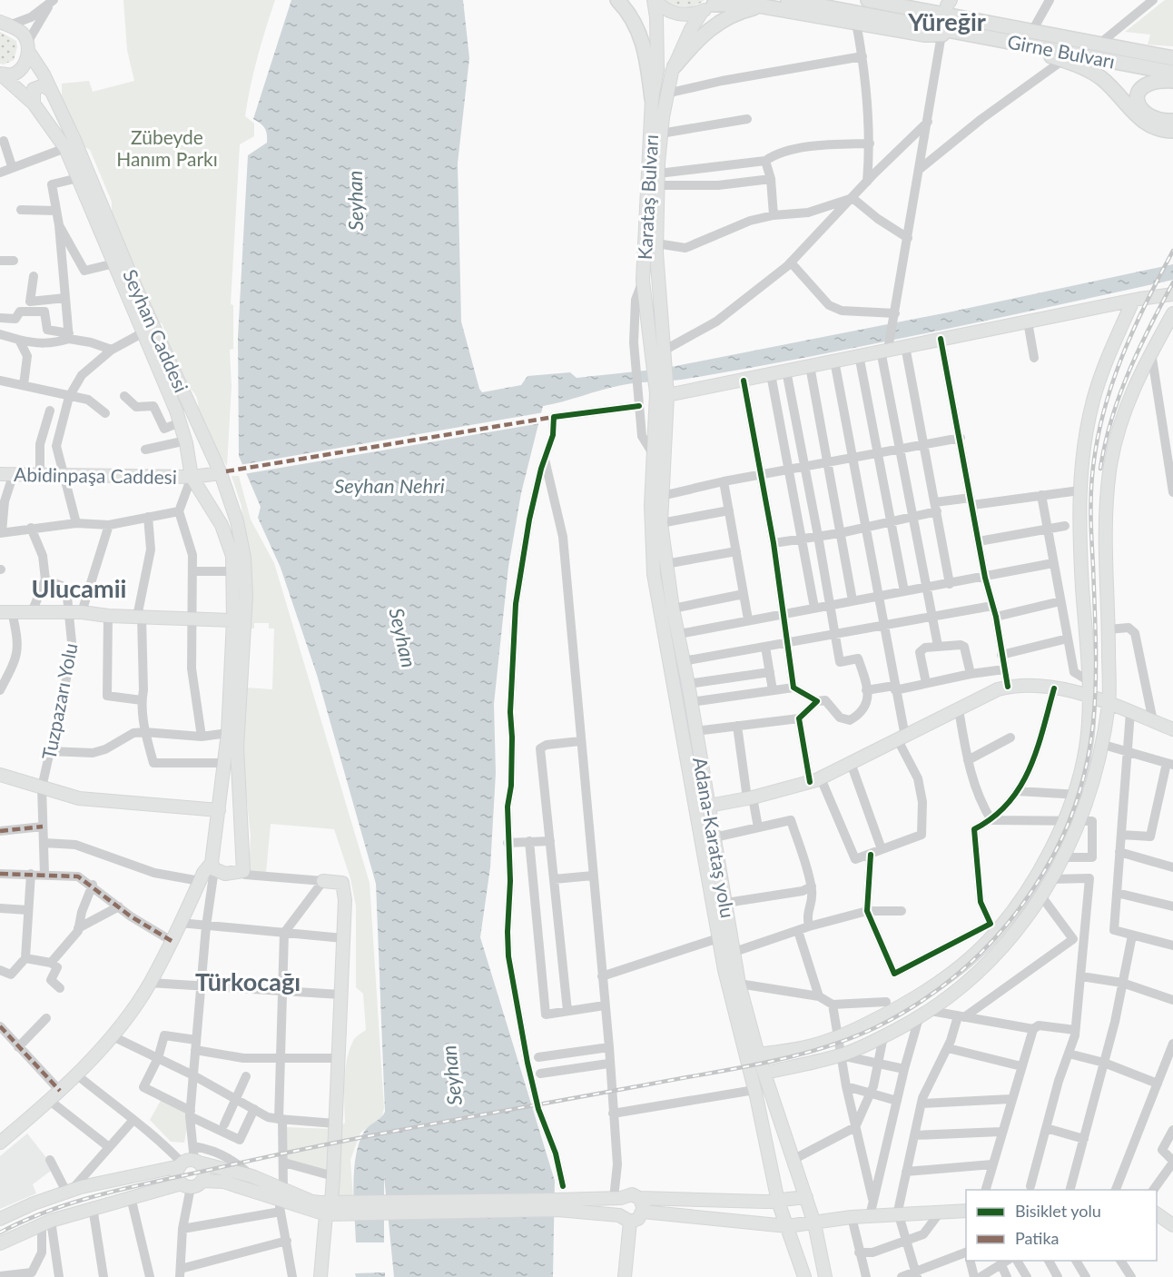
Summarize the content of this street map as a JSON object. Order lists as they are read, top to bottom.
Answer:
{
  "streets": {
    "highway": ["Girne Bulvarı"],
    "main road": [
      "Karataş Bulvarı",
      "Seyhan Caddesi",
      "Abidinpaşa Caddesi",
      "Adana-Karataş yolu"
    ],
    "street": ["Tuzpazarı Yolu"]
  },
  "crossings": [
    ["Karataş Bulvarı", "Adana-Karataş yolu"],
    ["Seyhan Caddesi", "Abidinpaşa Caddesi"]
  ],
  "districts": ["Yüreğir", "Ulucamii", "Türkocağı"],
  "water": ["Seyhan", "Seyhan Nehri"],
  "parks": ["Zübeyde Hanım Parkı"],
  "legend": ["Bisiklet yolu", "Patika"]
}
